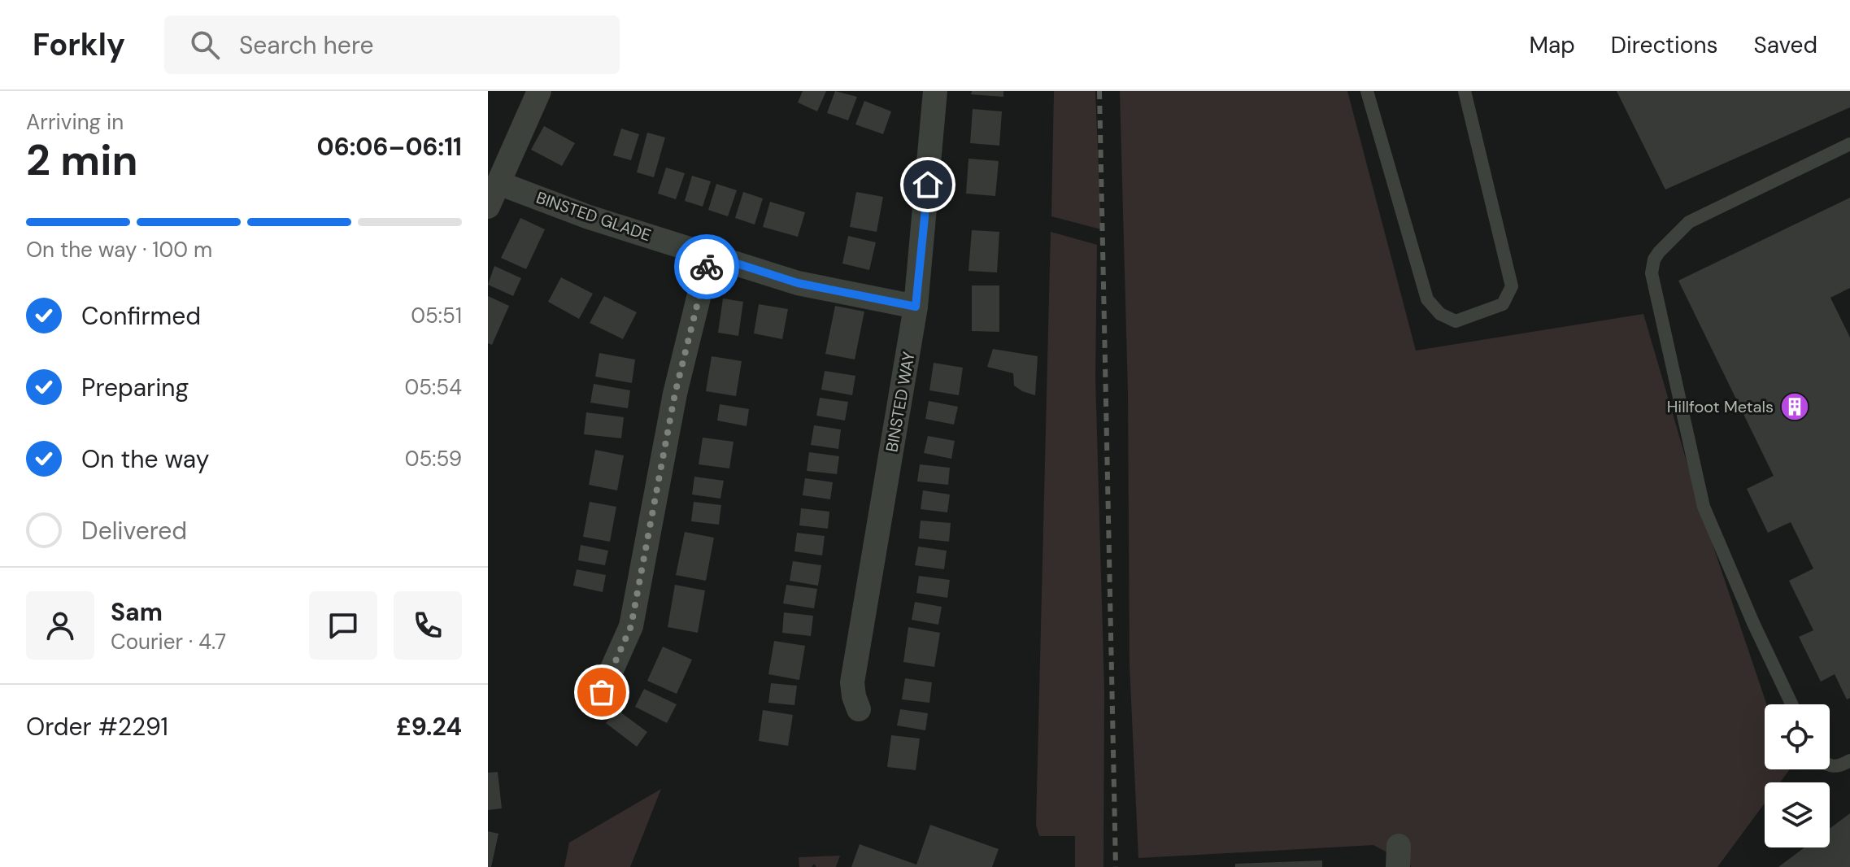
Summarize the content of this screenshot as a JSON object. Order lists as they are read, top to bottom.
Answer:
{
  "streets": {
    "street": ["BINSTED GLADE", "BINSTED WAY"]
  },
  "crossings": [
    ["BINSTED GLADE", "BINSTED WAY"]
  ],
  "places": {
    "building": ["Hillfoot Metals"]
  },
  "page": {
    "header": "Forkly",
    "search": "Search here",
    "nav": ["Map", "Directions", "Saved"],
    "heading": ["2 min", "Arriving in", "06:06–06:11"],
    "panel": [
      "Sam",
      "Courier · 4.7",
      "Order #2291",
      "£9.24"
    ],
    "bar": "On the way · 100 m",
    "list": [
      ["Confirmed", "05:51"],
      ["Preparing", "05:54"],
      ["On the way", "05:59"],
      "Delivered"
    ]
  }
}
